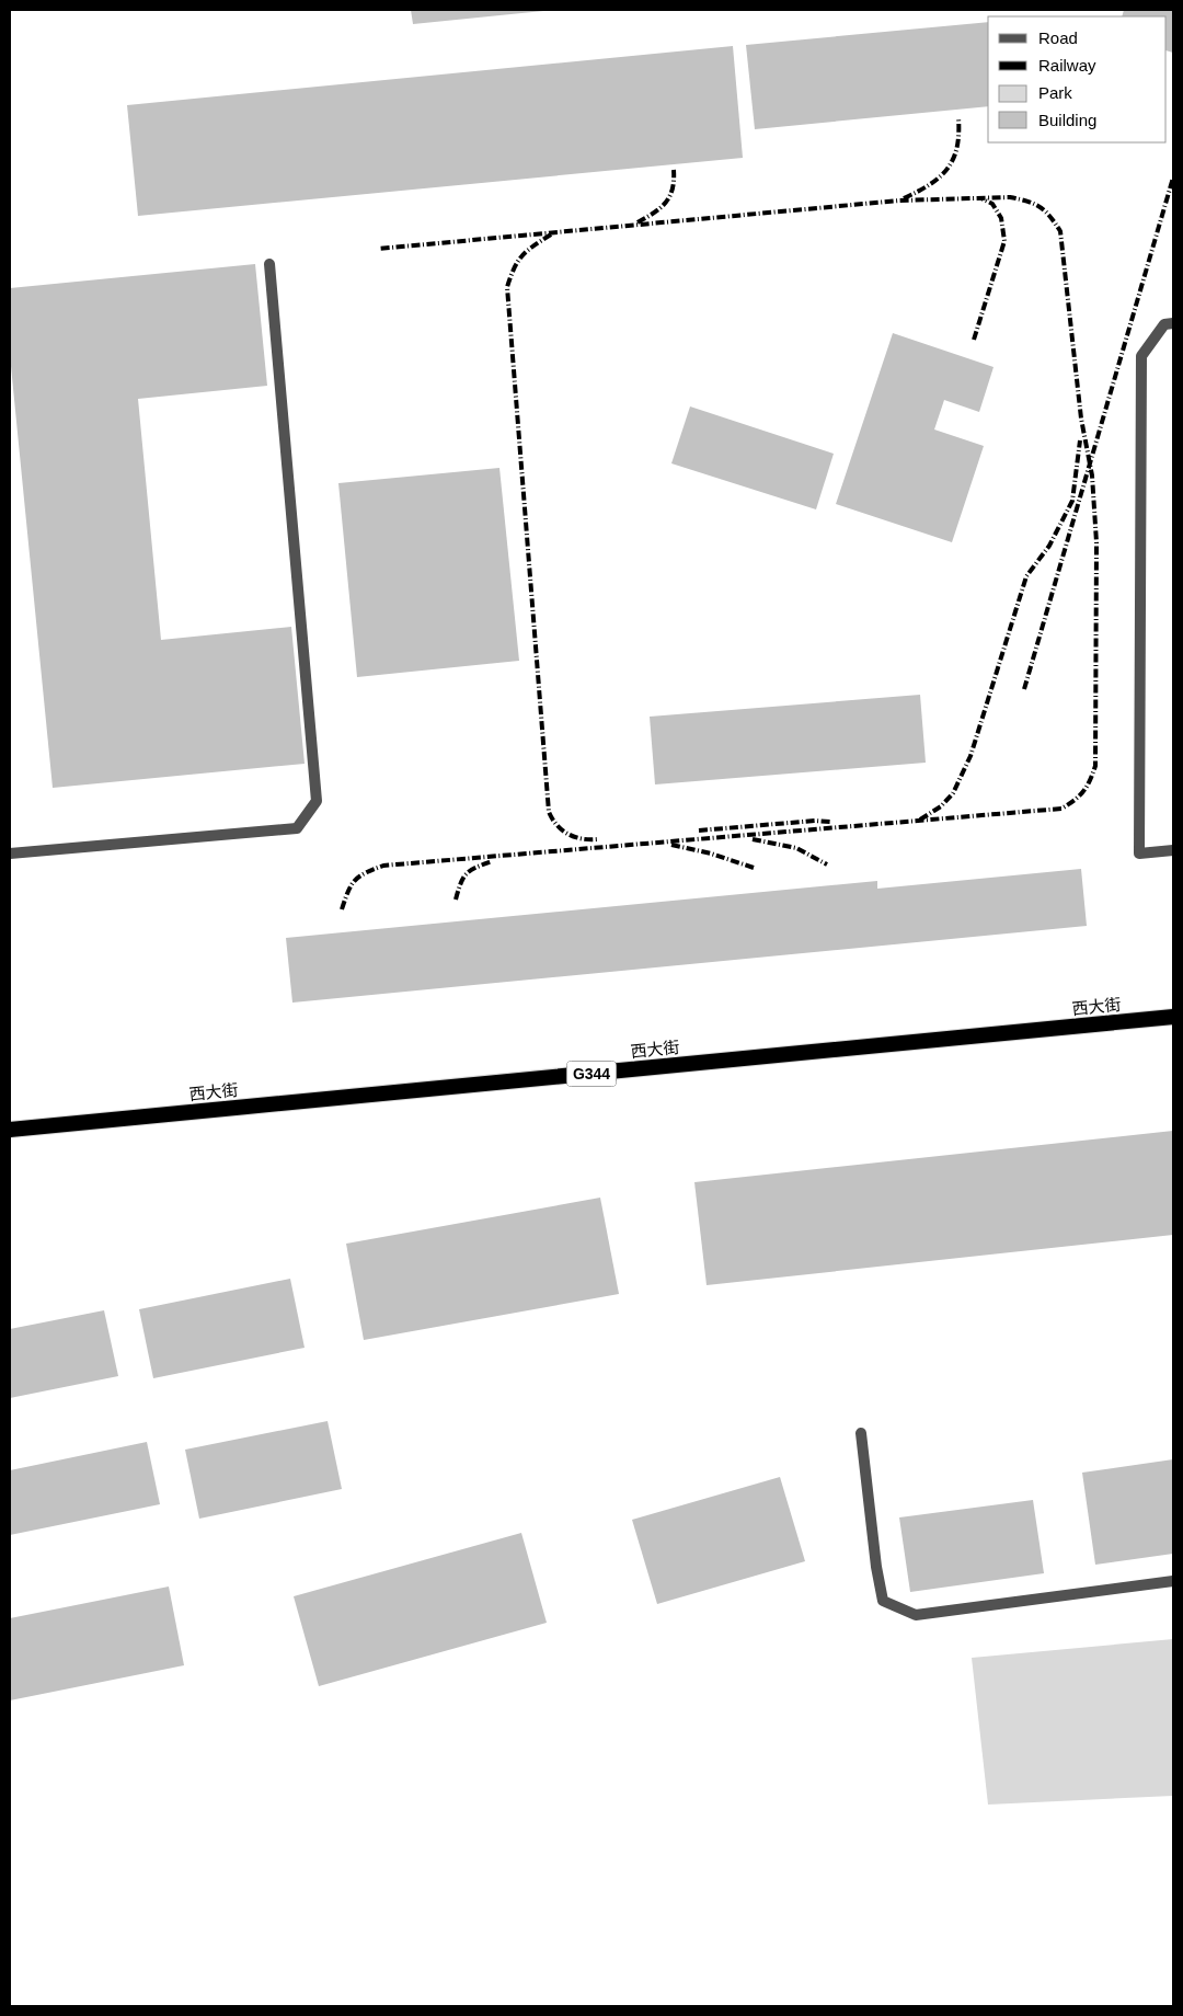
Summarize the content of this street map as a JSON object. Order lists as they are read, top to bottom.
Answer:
{
  "streets": {
    "highway": ["西大街", "G344"]
  },
  "legend": [
    "Road",
    "Railway",
    "Park",
    "Building"
  ]
}
